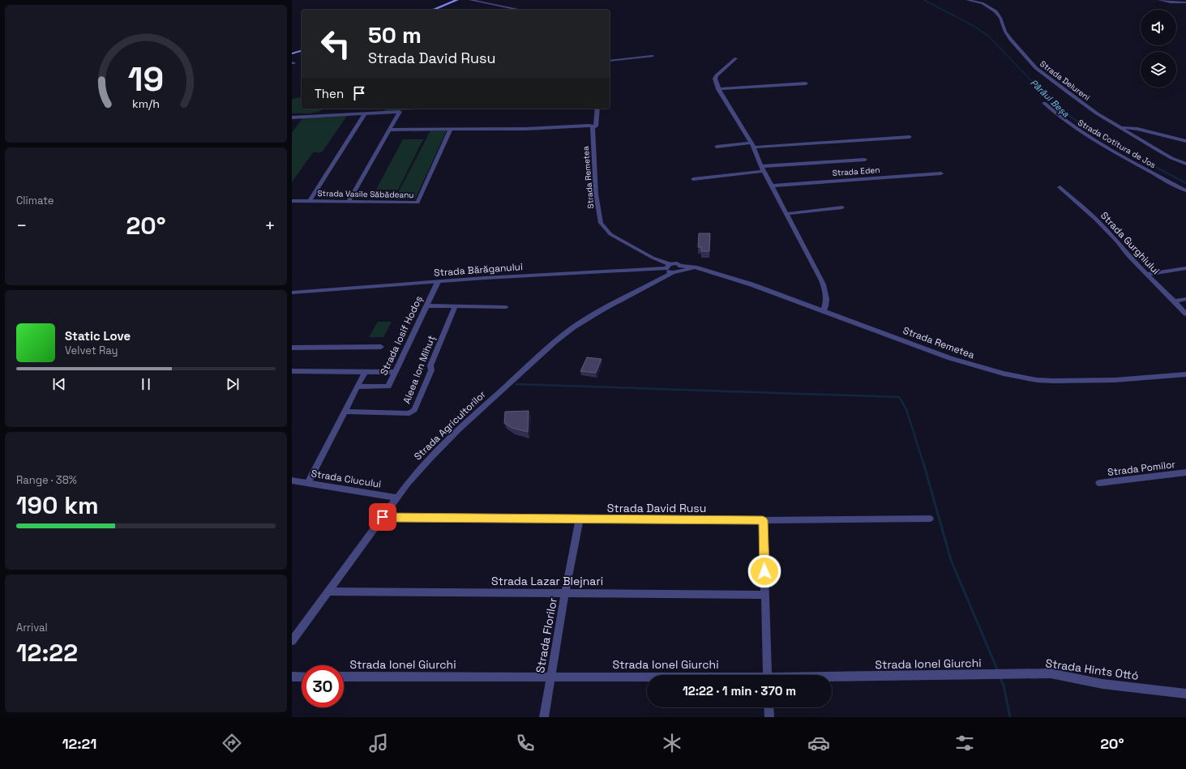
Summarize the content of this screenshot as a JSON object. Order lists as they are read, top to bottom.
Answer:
{
  "streets": {
    "street": [
      "Strada Delureni",
      "Strada Cotitura de Jos",
      "Strada Eden",
      "Strada Remetea",
      "Strada Vasile Săbădeanu",
      "Strada Gurghiului",
      "Strada Bărăganului",
      "Strada Iosif Hodoș",
      "Aleea Ion Mihuț",
      "Strada Agricultorilor",
      "Strada Pomilor",
      "Strada Ciucului",
      "Strada David Rusu",
      "Strada Lazar Blejnari",
      "Strada Florilor",
      "Strada Ionel Giurchi",
      "Strada Hints Ottó"
    ]
  },
  "crossings": [
    ["Strada Remetea", "Strada Bărăganului"],
    ["Strada Remetea", "Strada Agricultorilor"],
    ["Strada Bărăganului", "Strada Iosif Hodoș"],
    ["Strada Bărăganului", "Strada Agricultorilor"],
    ["Strada Iosif Hodoș", "Aleea Ion Mihuț"],
    ["Strada Iosif Hodoș", "Strada Ciucului"],
    ["Strada Agricultorilor", "Strada Ciucului"],
    ["Strada Agricultorilor", "Strada David Rusu"],
    ["Strada Agricultorilor", "Strada Lazar Blejnari"],
    ["Strada David Rusu", "Strada Florilor"],
    ["Strada Lazar Blejnari", "Strada Florilor"],
    ["Strada Florilor", "Strada Ionel Giurchi"],
    ["Strada Ionel Giurchi", "Strada Hints Ottó"]
  ],
  "water": ["Pârâul Beșa"],
  "page": {
    "turn": ["50 m", "Strada David Rusu"],
    "then": "Then",
    "tile": [
      "Climate",
      ["Range · 38%", "190 km"],
      ["Arrival", "12:22"]
    ],
    "heat": ["−", "20°", "+"],
    "song": ["Static Love", "Velvet Ray"],
    "limit": "30",
    "trip": "12:22 · 1 min · 370 m",
    "tabs": ["12:21", "20°"],
    "gauge": ["19", "km/h"]
  }
}
